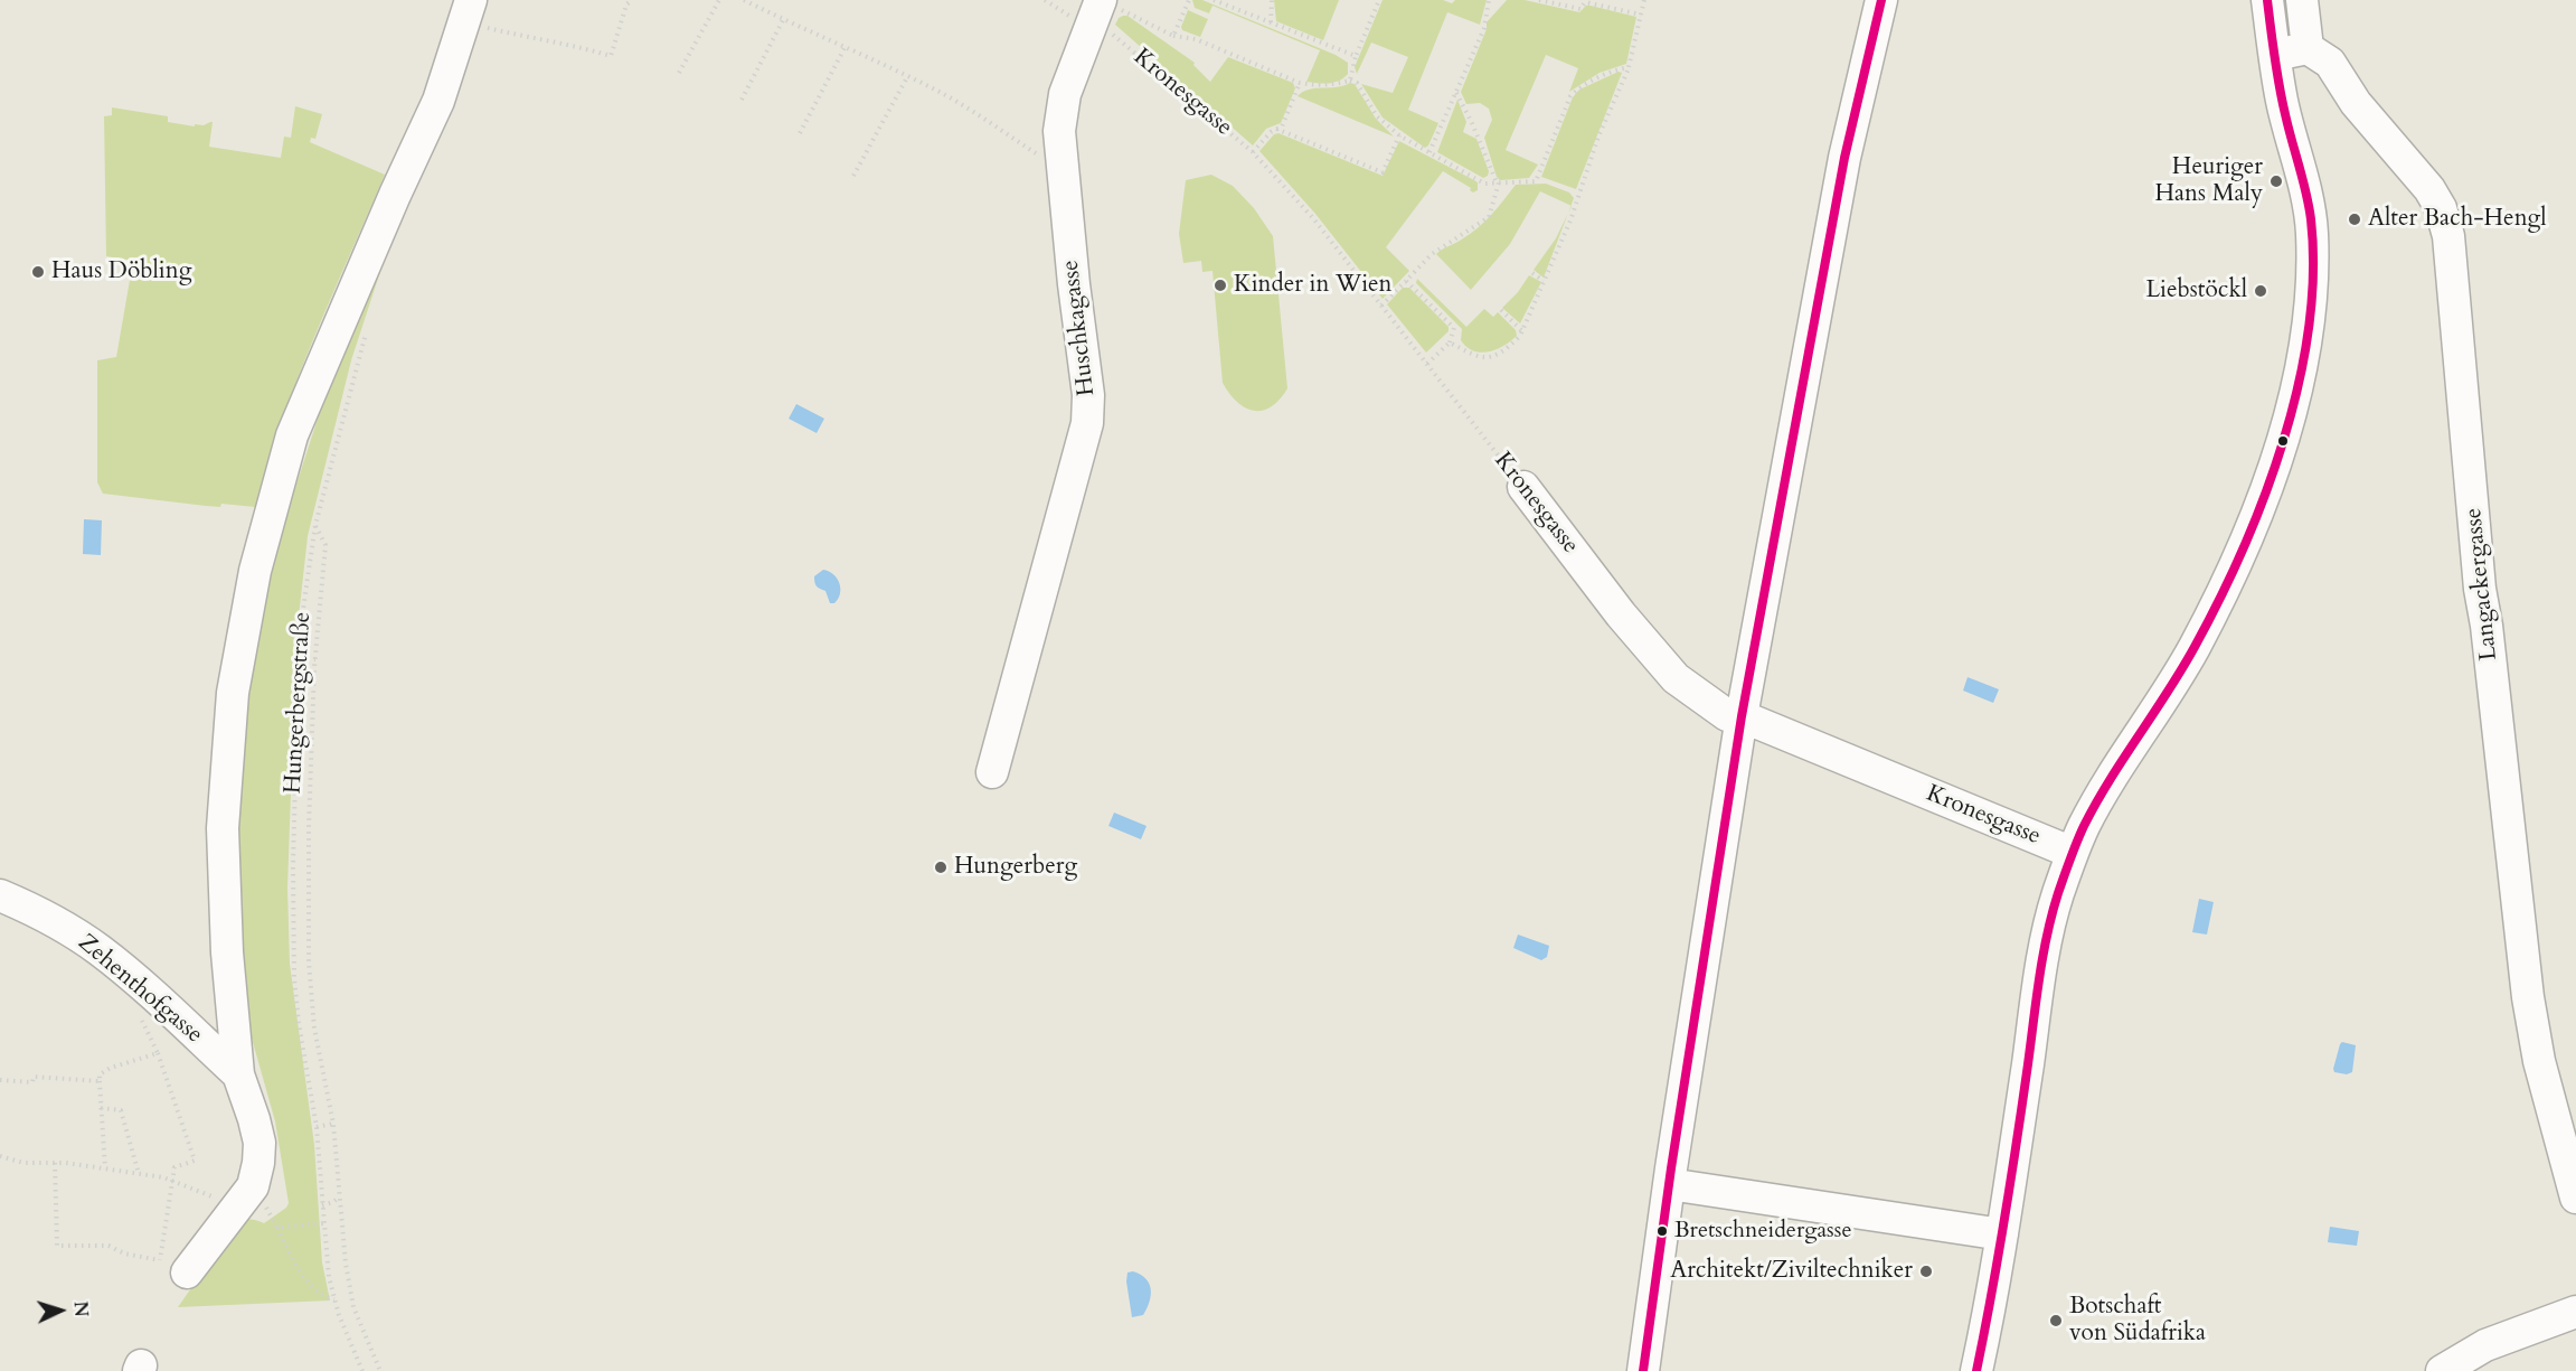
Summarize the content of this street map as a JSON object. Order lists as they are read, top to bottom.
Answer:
{
  "streets": {
    "street": [
      "Kronesgasse",
      "Huschkagasse",
      "Langackergasse",
      "Zehenthofgasse"
    ],
    "path": ["Hungerbergstraße"]
  },
  "crossings": [
    ["Kronesgasse", "Huschkagasse"]
  ],
  "places": [
    "Heuriger Hans Maly",
    "Alter Bach-Hengl",
    "Haus Döbling",
    "Kinder in Wien",
    "Liebstöckl",
    "Hungerberg",
    "Bretschneidergasse",
    "Architekt/Ziviltechniker",
    "Botschaft von Südafrika"
  ],
  "north": "right"
}
